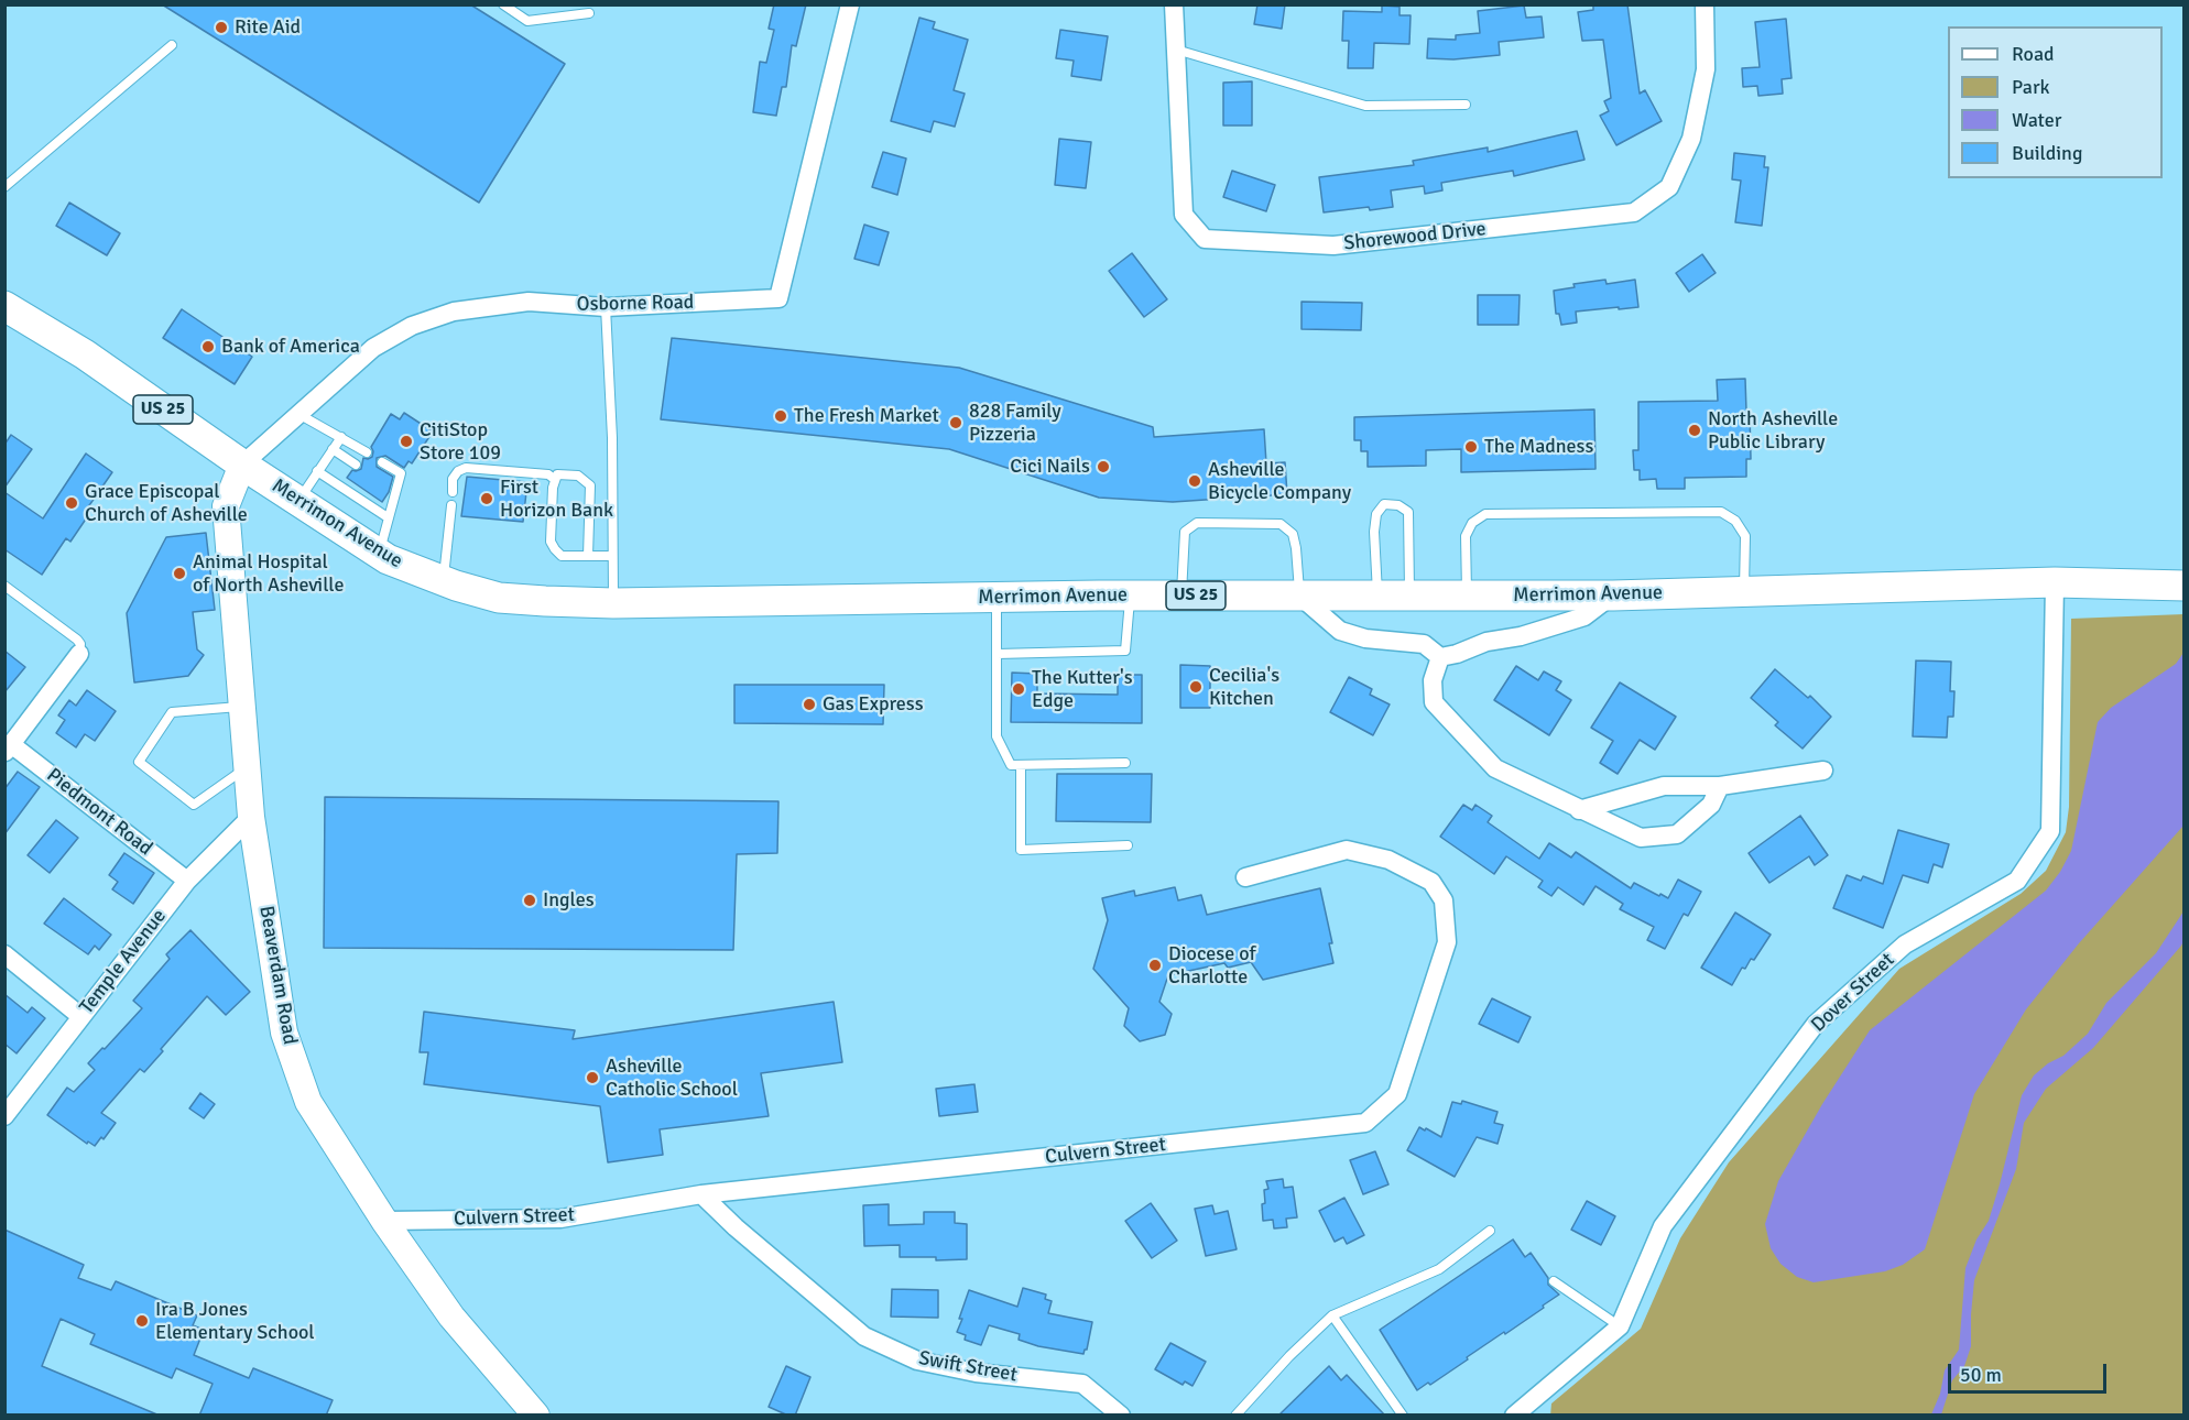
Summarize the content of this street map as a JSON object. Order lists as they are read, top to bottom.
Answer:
{
  "streets": {
    "main road": ["US 25", "Merrimon Avenue"],
    "street": [
      "Shorewood Drive",
      "Osborne Road",
      "Piedmont Road",
      "Temple Avenue",
      "Beaverdam Road",
      "Dover Street",
      "Culvern Street",
      "Swift Street"
    ]
  },
  "crossings": [
    ["Osborne Road", "Merrimon Avenue"],
    ["Osborne Road", "Beaverdam Road"],
    ["Merrimon Avenue", "Beaverdam Road"],
    ["Merrimon Avenue", "Dover Street"],
    ["Piedmont Road", "Temple Avenue"],
    ["Temple Avenue", "Beaverdam Road"],
    ["Beaverdam Road", "Culvern Street"],
    ["Culvern Street", "Swift Street"]
  ],
  "places": [
    "Rite Aid",
    "Bank of America",
    "The Fresh Market",
    "828 Family Pizzeria",
    "North Asheville Public Library",
    "CitiStop Store 109",
    "The Madness",
    "Cici Nails",
    "Asheville Bicycle Company",
    "First Horizon Bank",
    "Grace Episcopal Church of Asheville",
    "Animal Hospital of North Asheville",
    "Cecilia's Kitchen",
    "The Kutter's Edge",
    "Gas Express",
    "Ingles",
    "Diocese of Charlotte",
    "Asheville Catholic School",
    "Ira B Jones Elementary School"
  ],
  "legend": [
    "Road",
    "Park",
    "Water",
    "Building"
  ],
  "scale_bar": "50 m"
}
